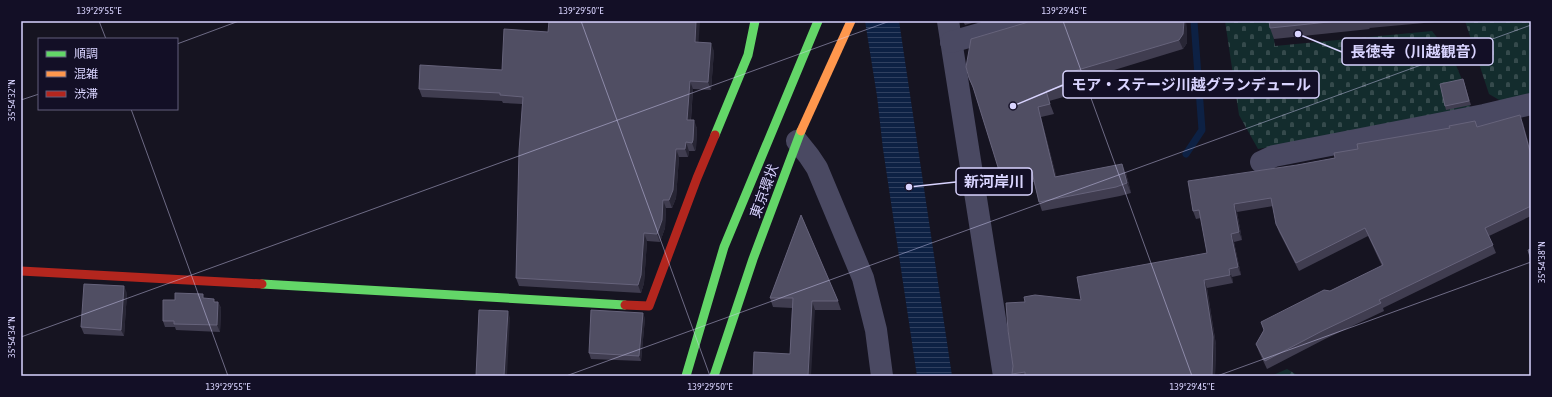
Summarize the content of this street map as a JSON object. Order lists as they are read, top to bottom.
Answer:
{
  "streets": {
    "main road": ["東京環状"]
  },
  "places": ["長徳寺（川越観音）", "モア・ステージ川越グランデュール", "新河岸川"],
  "legend": ["順調", "混雑", "渋滞"],
  "coordinates": [
    "139°29'55\"E",
    "139°29'50\"E",
    "139°29'45\"E",
    "35°54'32\"N",
    "35°54'38\"N",
    "35°54'34\"N"
  ]
}
